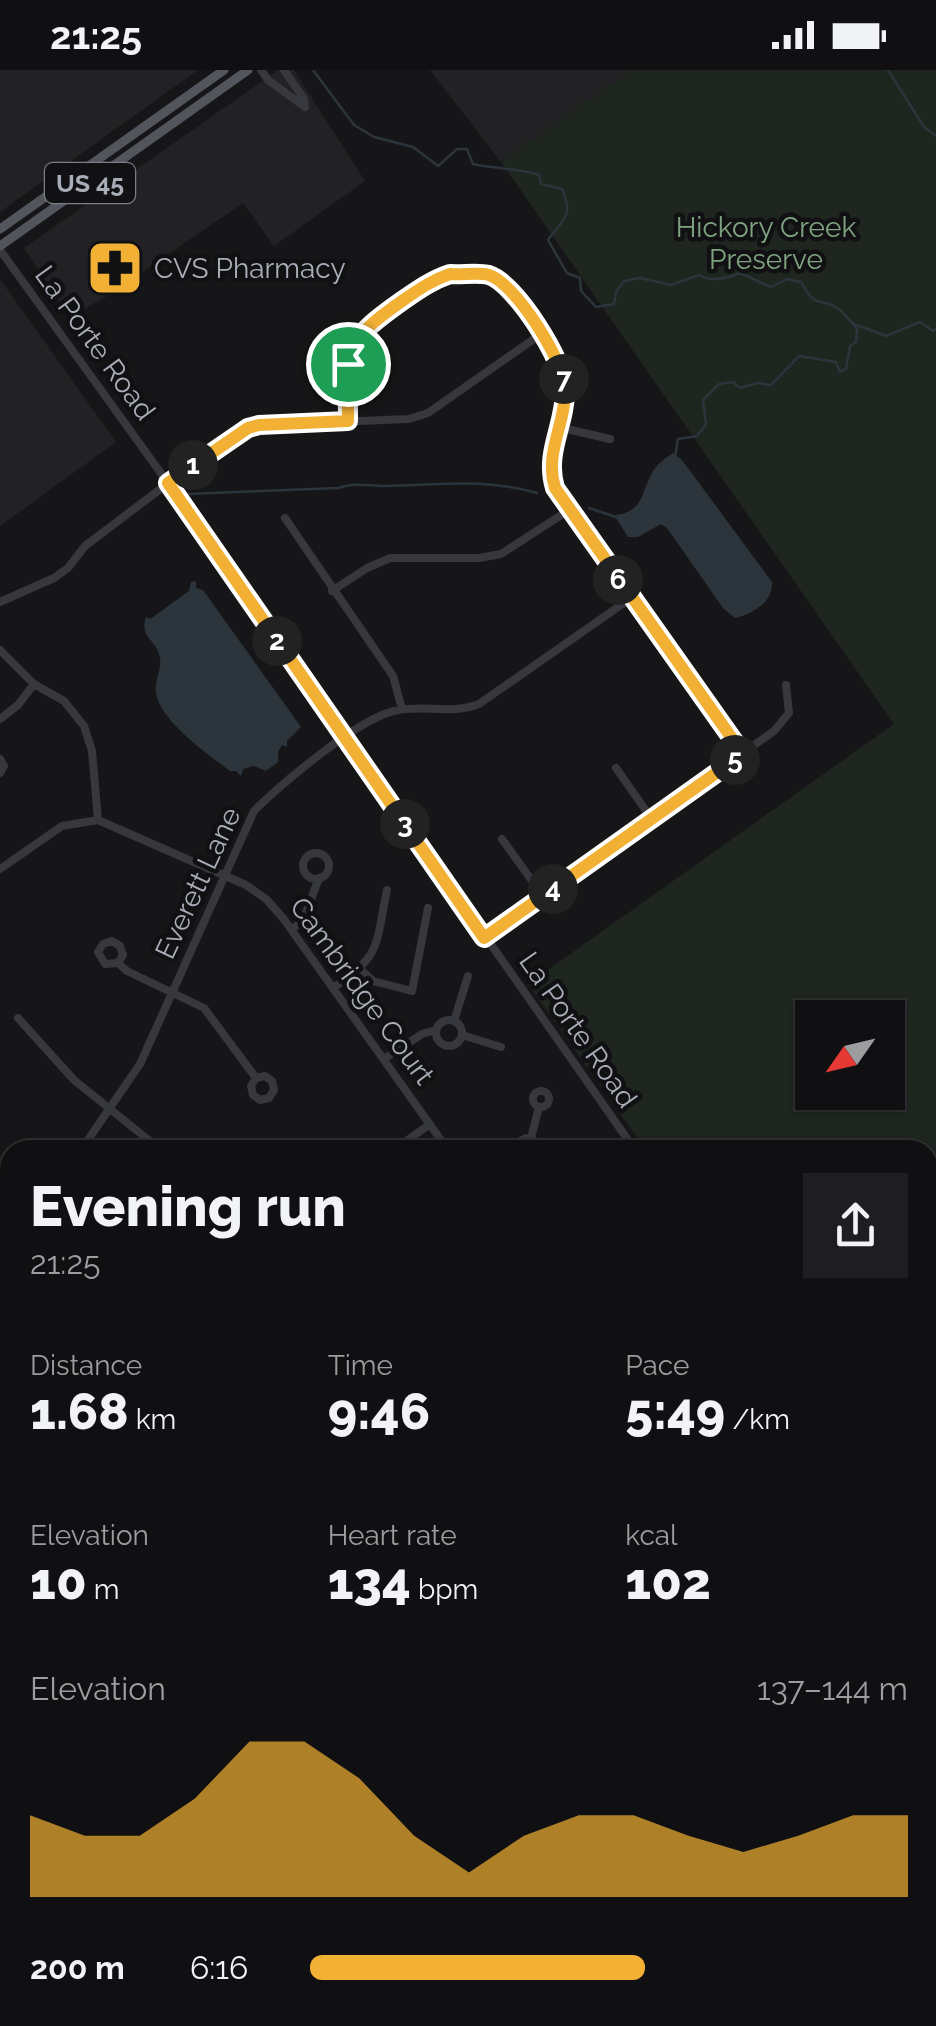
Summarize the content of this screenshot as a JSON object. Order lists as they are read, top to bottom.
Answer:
{
  "streets": {
    "main road": ["US 45"],
    "street": ["La Porte Road", "Everett Lane", "Cambridge Court"]
  },
  "crossings": [
    ["US 45", "La Porte Road"],
    ["La Porte Road", "Everett Lane"],
    ["Everett Lane", "Cambridge Court"]
  ],
  "parks": ["Hickory Creek Preserve"],
  "places": {
    "pharmacy": ["CVS Pharmacy"]
  },
  "north": "bottom left",
  "page": {
    "status": "21:25",
    "pins": [
      "7",
      "1",
      "6",
      "2",
      "5",
      "3",
      "4"
    ],
    "heading": ["Evening run", "21:25"],
    "stats": [
      ["Distance", "1.68 km"],
      ["Time", "9:46"],
      ["Pace", "5:49 /km"],
      ["Elevation", "10 m"],
      ["Heart rate", "134 bpm"],
      ["kcal", "102"]
    ],
    "chart": ["Elevation", "137–144 m"],
    "list": [
      {
        "name": "200 m",
        "note": "6:16"
      }
    ]
  }
}
